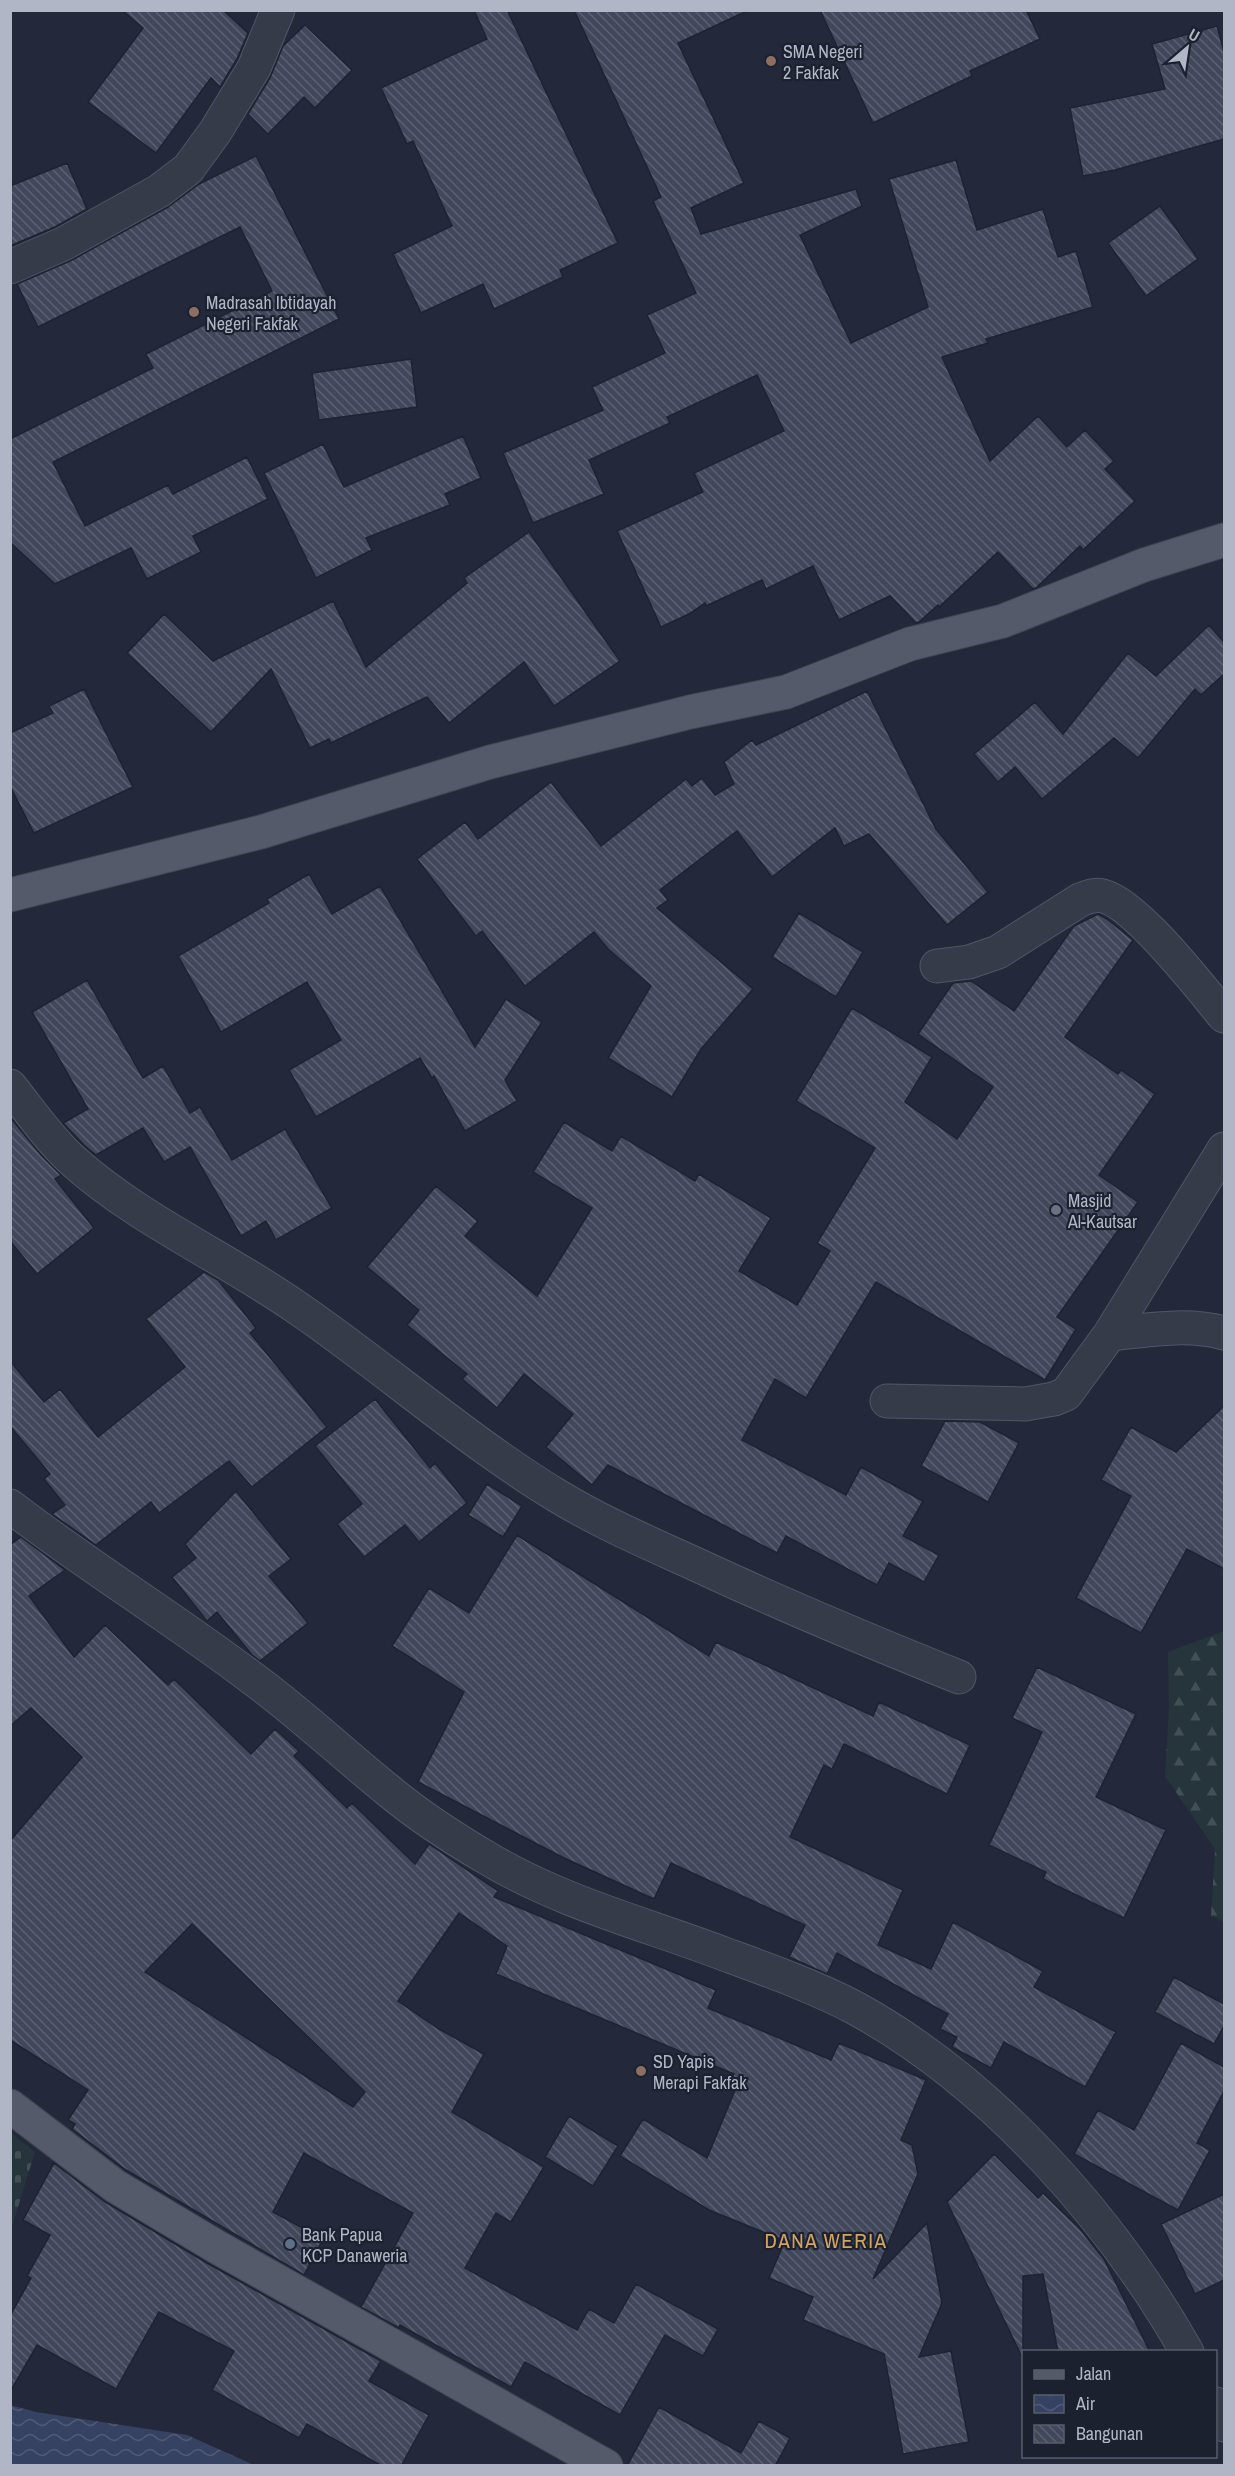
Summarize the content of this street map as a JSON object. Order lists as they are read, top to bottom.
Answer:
{
  "districts": ["DANA WERIA"],
  "places": [
    "SMA Negeri 2 Fakfak",
    "Madrasah Ibtidayah Negeri Fakfak",
    "Masjid Al-Kautsar",
    "SD Yapis Merapi Fakfak",
    "Bank Papua KCP Danaweria"
  ],
  "legend": ["Jalan", "Air", "Bangunan"],
  "north": "top right"
}
